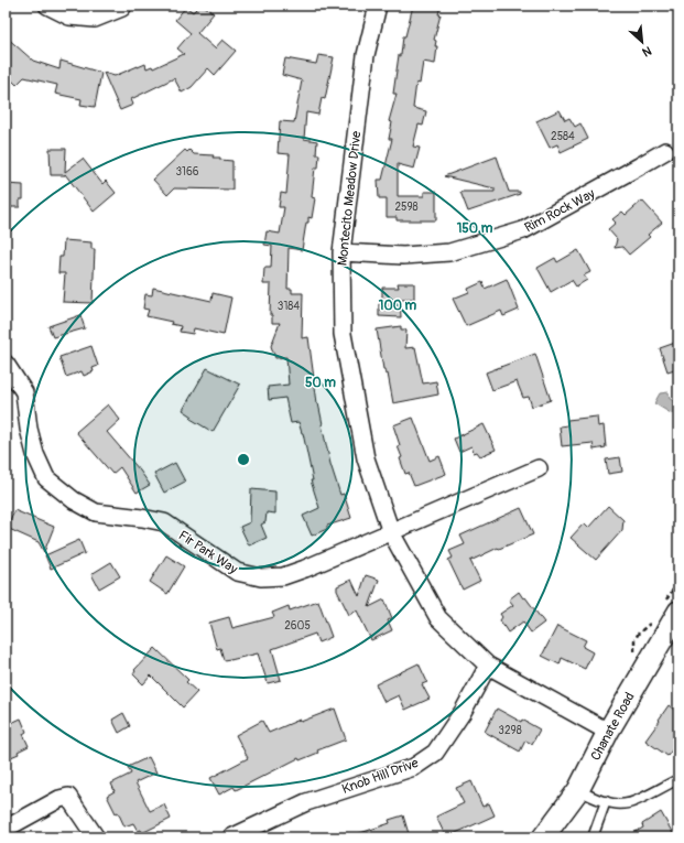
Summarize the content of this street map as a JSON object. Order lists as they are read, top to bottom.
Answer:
{
  "streets": {
    "street": [
      "Montecito Meadow Drive",
      "Rim Rock Way",
      "Fir Park Way",
      "Chanate Road",
      "Knob Hill Drive"
    ]
  },
  "crossings": [
    ["Montecito Meadow Drive", "Rim Rock Way"],
    ["Montecito Meadow Drive", "Fir Park Way"],
    ["Montecito Meadow Drive", "Chanate Road"],
    ["Montecito Meadow Drive", "Knob Hill Drive"]
  ],
  "house_numbers": [
    "2584",
    "3166",
    "2598",
    "3184",
    "2605",
    "3298"
  ],
  "north": "bottom right",
  "rings": ["150 m", "100 m", "50 m"]
}
